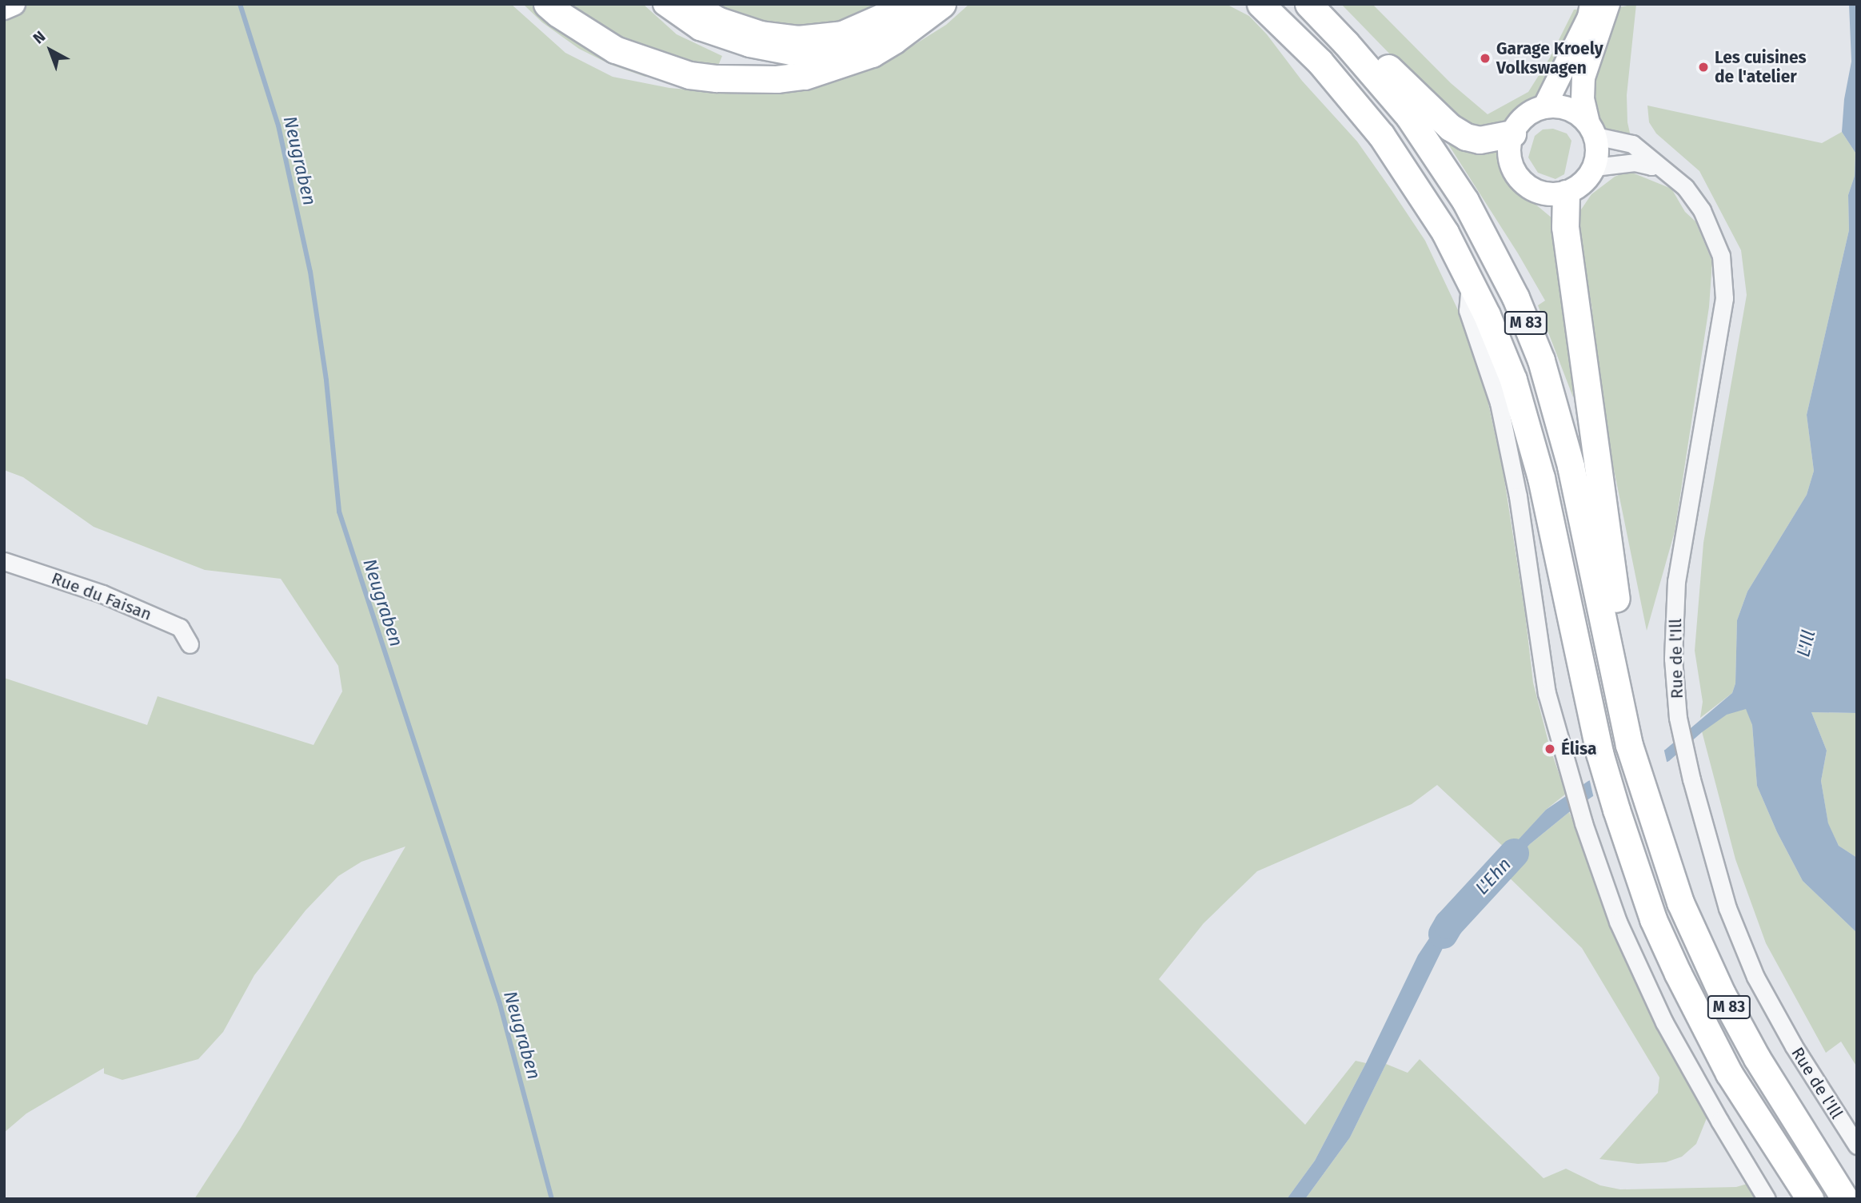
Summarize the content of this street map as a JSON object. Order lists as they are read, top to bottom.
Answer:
{
  "streets": {
    "highway": ["M 83"],
    "street": ["Rue du Faisan", "Rue de l'Ill"]
  },
  "water": ["Neugraben", "L'Ill", "L'Ehn"],
  "places": ["Garage Kroely Volkswagen", "Les cuisines de l'atelier", "Élisa"],
  "north": "top left"
}
